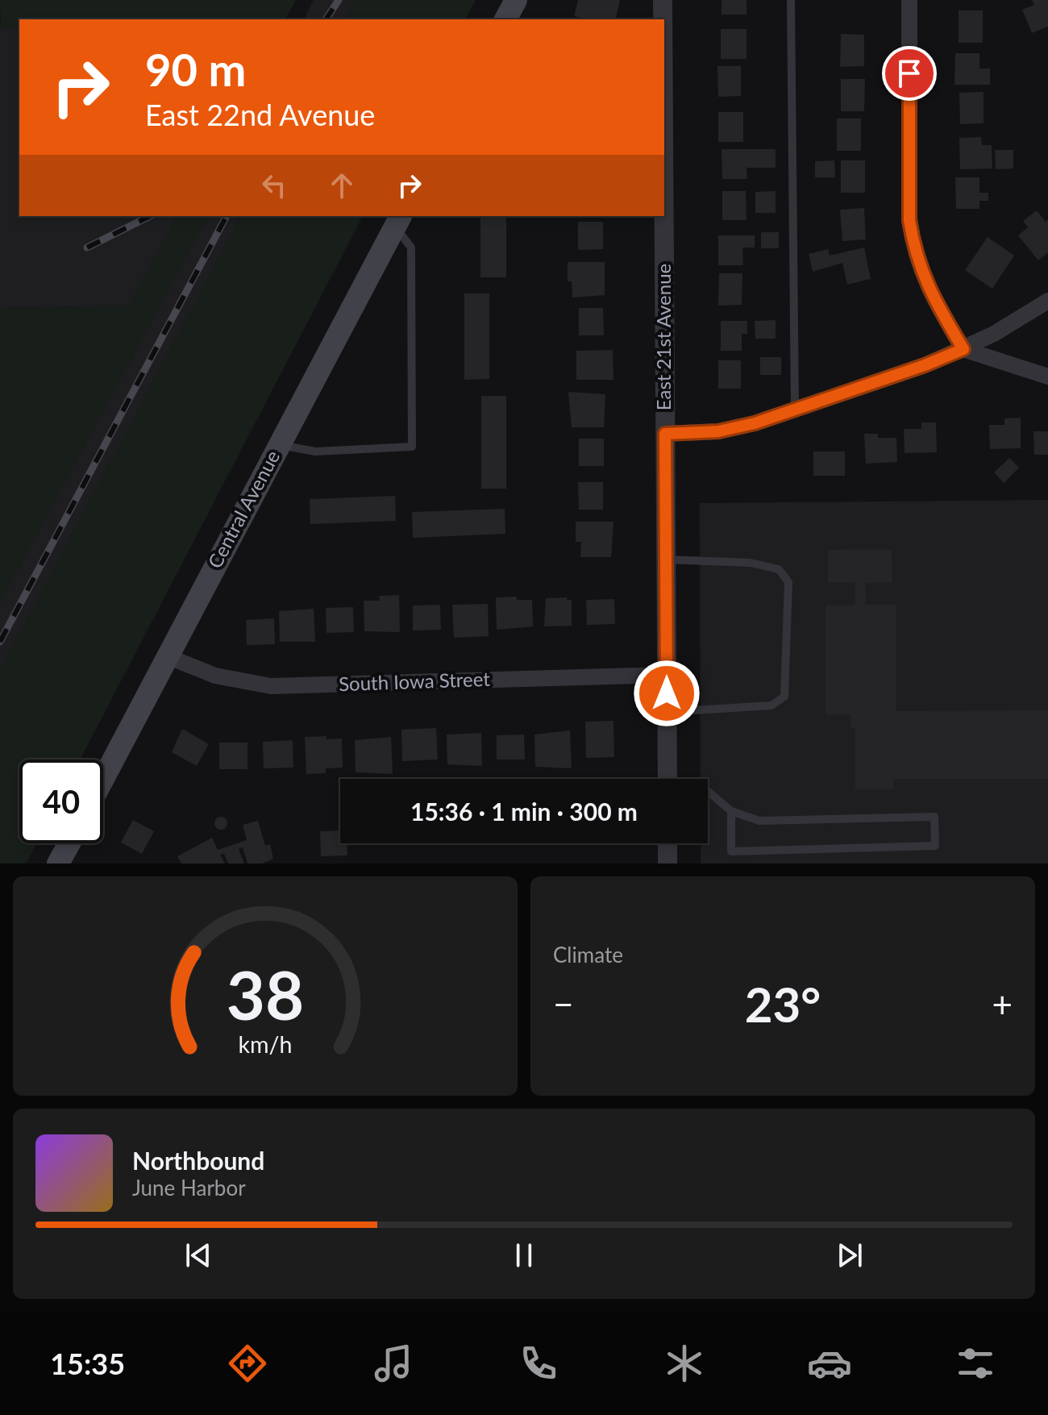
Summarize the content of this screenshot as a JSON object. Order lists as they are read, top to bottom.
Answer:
{
  "streets": {
    "main road": ["Central Avenue"],
    "street": ["East 21st Avenue", "South Iowa Street"]
  },
  "crossings": [
    ["East 21st Avenue", "South Iowa Street"],
    ["Central Avenue", "South Iowa Street"]
  ],
  "page": {
    "turn": ["90 m", "East 22nd Avenue"],
    "limit": "40",
    "trip": "15:36 · 1 min · 300 m",
    "tile": "Climate",
    "heat": ["−", "23°", "+"],
    "song": ["Northbound", "June Harbor"],
    "tabs": "15:35",
    "gauge": ["38", "km/h"]
  }
}
